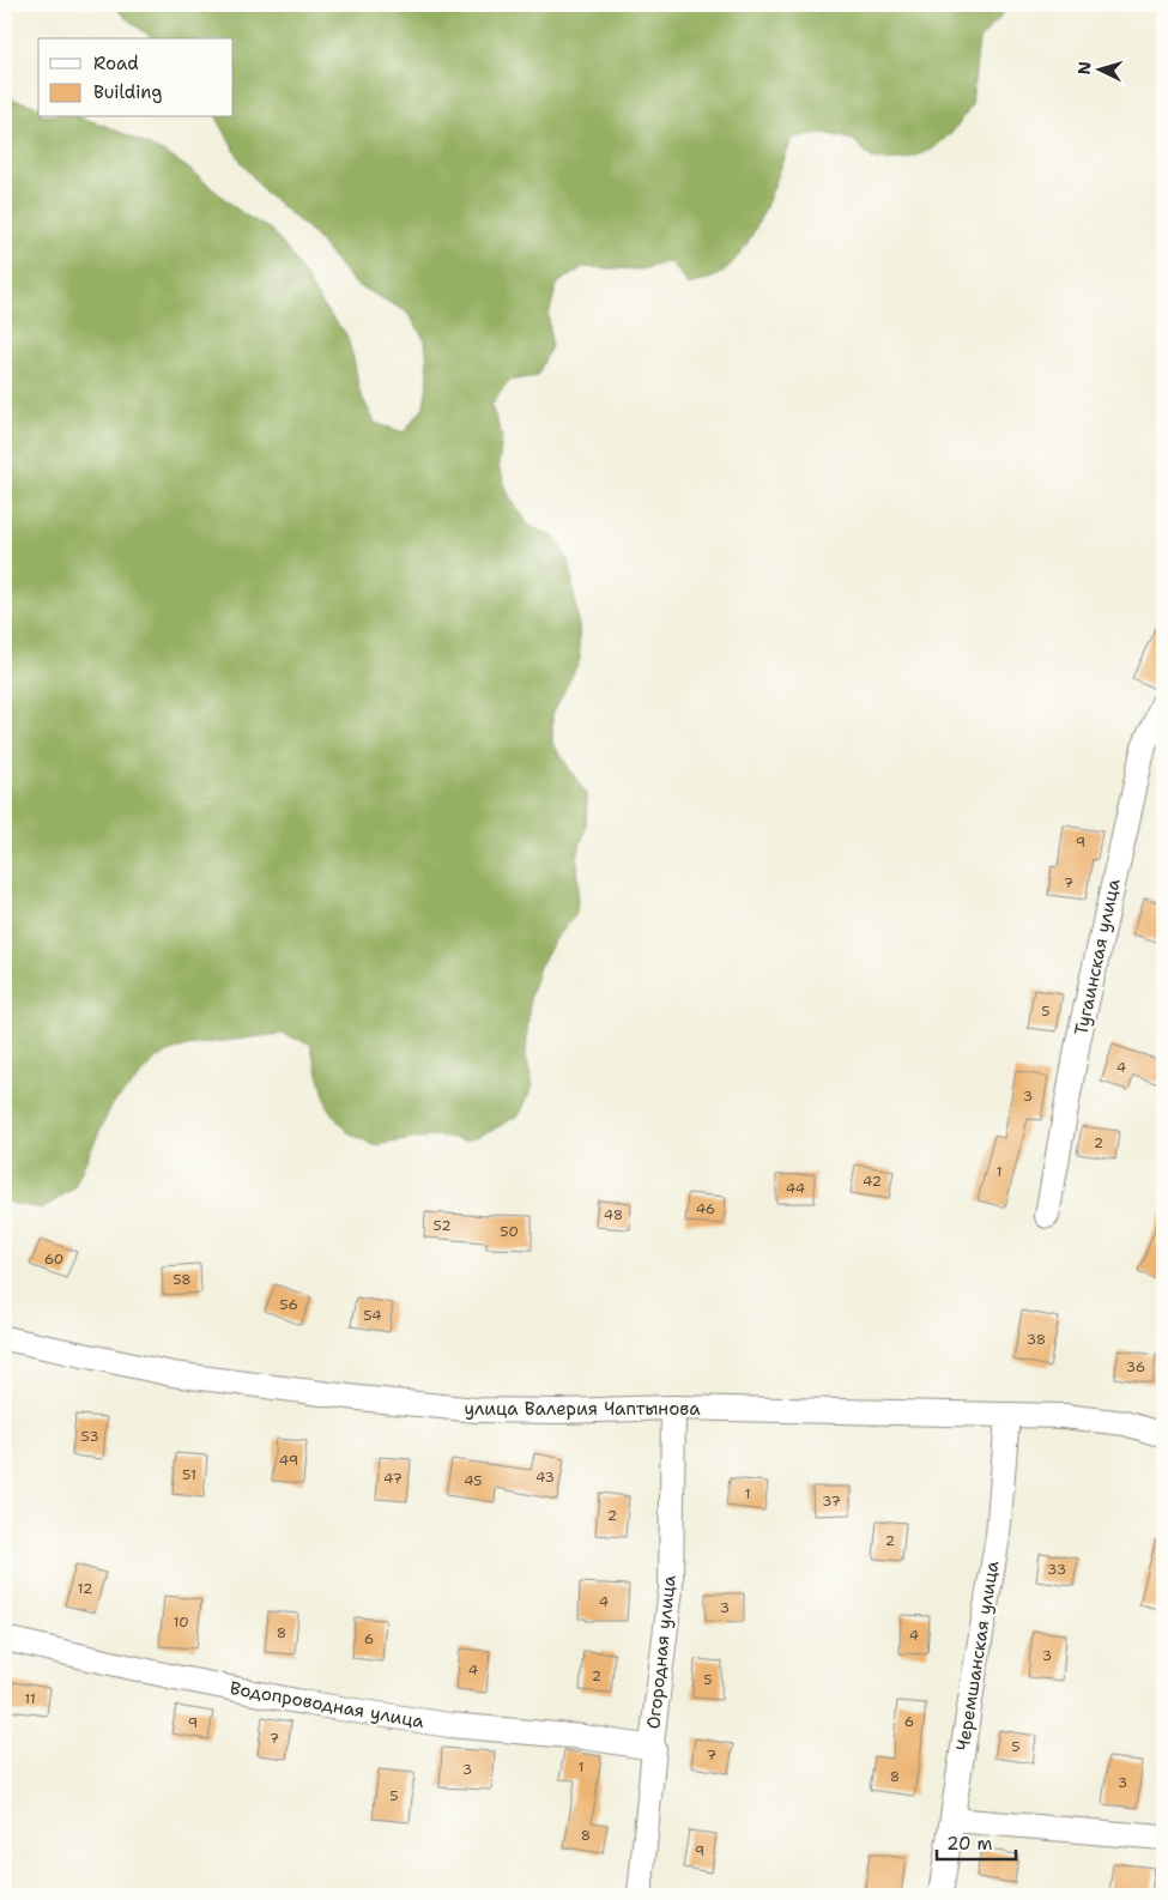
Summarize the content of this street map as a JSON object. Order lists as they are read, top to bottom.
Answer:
{
  "streets": {
    "street": [
      "Тугаинская улица",
      "улица Валерия Чаптынова",
      "Огородная улица",
      "Черемшанская улица",
      "Водопроводная улица"
    ]
  },
  "crossings": [
    ["улица Валерия Чаптынова", "Огородная улица"],
    ["улица Валерия Чаптынова", "Черемшанская улица"],
    ["Огородная улица", "Водопроводная улица"]
  ],
  "house_numbers": [
    "9",
    "7",
    "5",
    "4",
    "3",
    "2",
    "1",
    "42",
    "44",
    "46",
    "48",
    "52",
    "50",
    "60",
    "58",
    "56",
    "54",
    "38",
    "36",
    "53",
    "49",
    "51",
    "43",
    "47",
    "45",
    "1",
    "37",
    "2",
    "2",
    "33",
    "12",
    "4",
    "3",
    "10",
    "8",
    "4",
    "6",
    "3",
    "4",
    "2",
    "5",
    "11",
    "6",
    "9",
    "7",
    "5",
    "7",
    "1",
    "3",
    "8",
    "3",
    "5",
    "8",
    "9"
  ],
  "legend": ["Road", "Building"],
  "scale_bar": "20 m",
  "north": "left"
}
